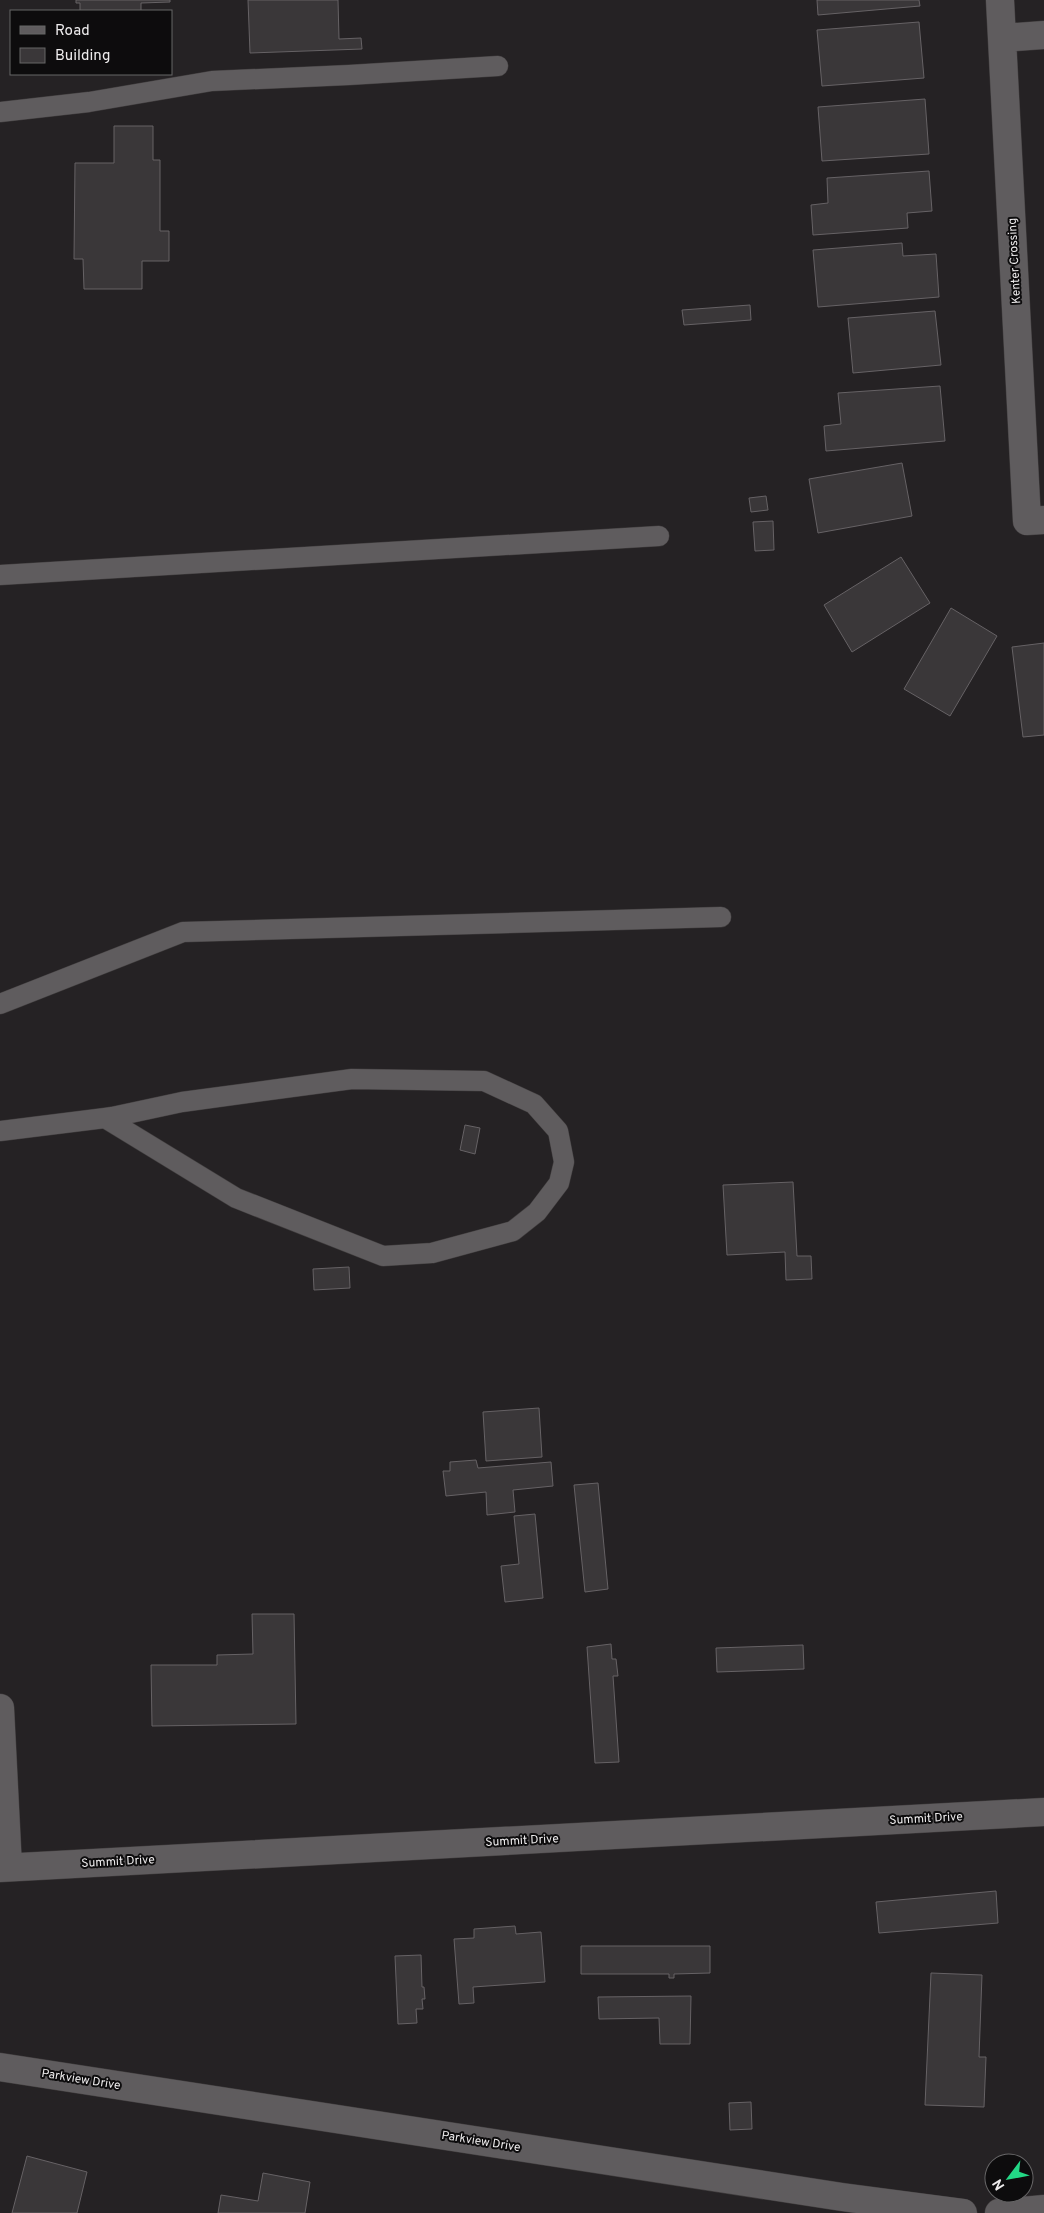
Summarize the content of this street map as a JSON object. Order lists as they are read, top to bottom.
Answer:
{
  "streets": {
    "street": ["Kenter Crossing", "Summit Drive", "Parkview Drive"]
  },
  "legend": ["Road", "Building"],
  "north": "bottom left"
}
